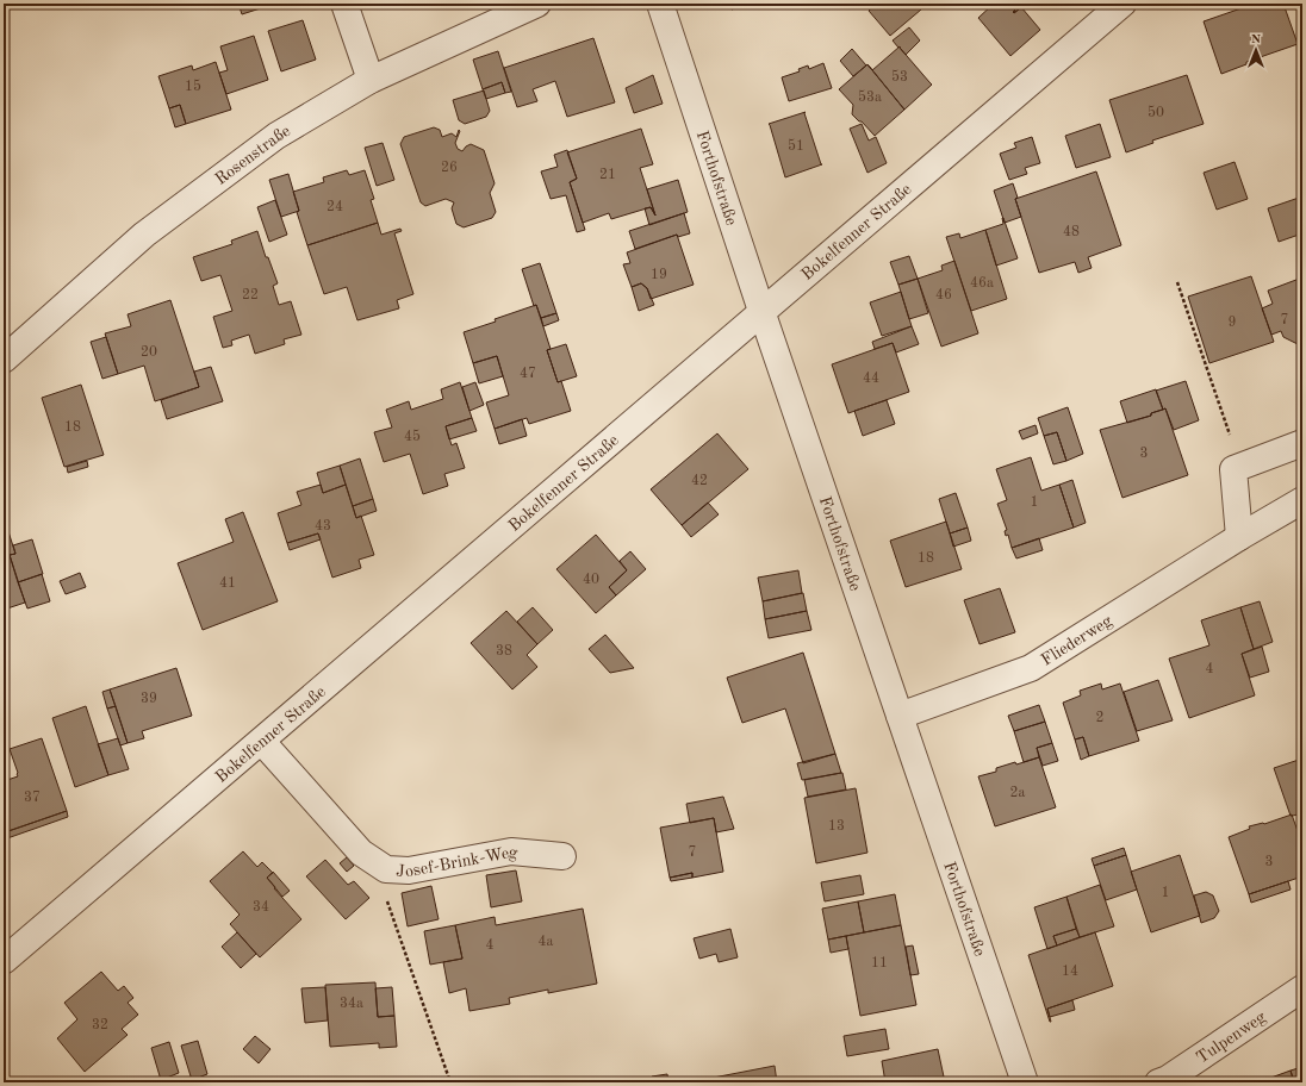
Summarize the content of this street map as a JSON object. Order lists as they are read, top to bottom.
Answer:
{
  "streets": {
    "street": [
      "Rosenstraße",
      "Forthofstraße",
      "Bokelfenner Straße",
      "Fliederweg",
      "Josef-Brink-Weg",
      "Tulpenweg"
    ]
  },
  "crossings": [
    ["Forthofstraße", "Bokelfenner Straße"],
    ["Forthofstraße", "Fliederweg"],
    ["Bokelfenner Straße", "Josef-Brink-Weg"]
  ],
  "house_numbers": [
    "53",
    "15",
    "53a",
    "50",
    "51",
    "26",
    "21",
    "24",
    "48",
    "19",
    "46a",
    "22",
    "46",
    "7",
    "9",
    "20",
    "47",
    "44",
    "18",
    "45",
    "3",
    "42",
    "1",
    "43",
    "18",
    "40",
    "41",
    "38",
    "4",
    "39",
    "2",
    "2a",
    "37",
    "13",
    "7",
    "3",
    "1",
    "34",
    "4a",
    "4",
    "11",
    "14",
    "34a",
    "32"
  ],
  "north": "top"
}
